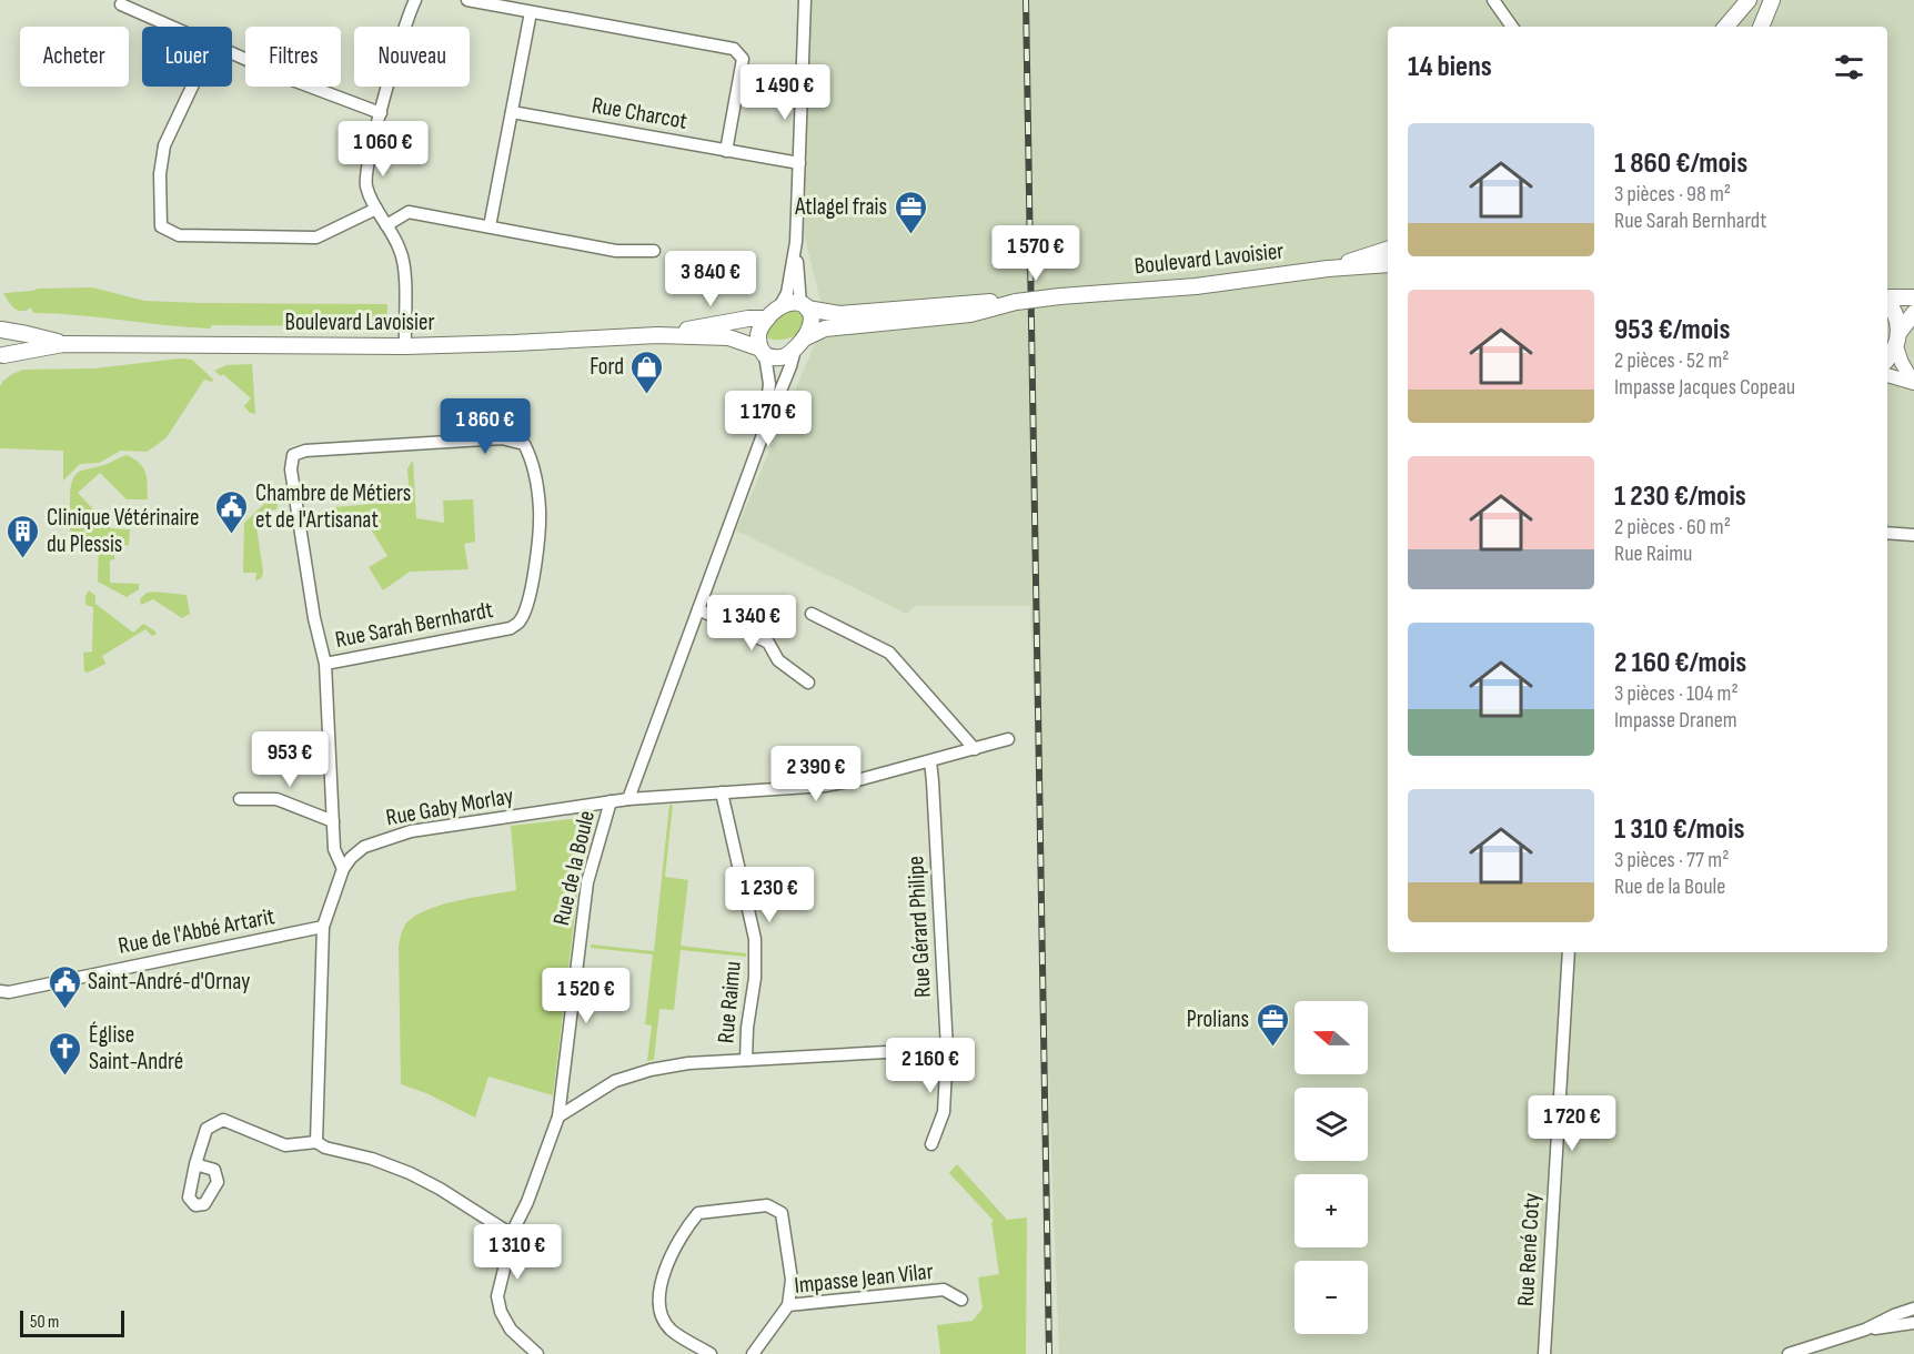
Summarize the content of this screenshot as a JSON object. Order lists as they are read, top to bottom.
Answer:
{
  "streets": {
    "main road": ["Boulevard Lavoisier"],
    "street": [
      "Rue Charcot",
      "Rue Sarah Bernhardt",
      "Rue Gaby Morlay",
      "Rue de la Boule",
      "Rue Gérard Philipe",
      "Rue de l'Abbé Artarit",
      "Rue Raimu",
      "Rue René Coty",
      "Impasse Jean Vilar"
    ]
  },
  "crossings": [
    ["Rue Sarah Bernhardt", "Rue Gaby Morlay"],
    ["Rue Gaby Morlay", "Rue de la Boule"],
    ["Rue Gaby Morlay", "Rue de l'Abbé Artarit"]
  ],
  "places": {
    "office": ["Atlagel frais", "Prolians"],
    "shop": ["Ford"],
    "public building": ["Chambre de Métiers et de l'Artisanat", "Saint-André-d'Ornay"],
    "building": ["Clinique Vétérinaire du Plessis"],
    "church": ["Église Saint-André"]
  },
  "scale_bar": "50 m",
  "north": "left",
  "page": {
    "chip": [
      "Acheter",
      "Louer",
      "Filtres",
      "Nouveau"
    ],
    "heading": "14 biens",
    "price": [
      "1 490 €",
      "1 060 €",
      "1 570 €",
      "3 840 €",
      "1 170 €",
      "1 860 €",
      "1 340 €",
      "953 €",
      "2 390 €",
      "1 230 €",
      "1 520 €",
      "2 160 €",
      "1 720 €",
      "1 310 €"
    ],
    "list": [
      {
        "name": "1 860 €/mois",
        "note": "3 pièces · 98 m² · Rue Sarah Bernhardt"
      },
      {
        "name": "953 €/mois",
        "note": "2 pièces · 52 m² · Impasse Jacques Copeau"
      },
      {
        "name": "1 230 €/mois",
        "note": "2 pièces · 60 m² · Rue Raimu"
      },
      {
        "name": "2 160 €/mois",
        "note": "3 pièces · 104 m² · Impasse Dranem"
      },
      {
        "name": "1 310 €/mois",
        "note": "3 pièces · 77 m² · Rue de la Boule"
      }
    ],
    "map_buttons": ["+", "−"],
    "scale": "50 m"
  }
}
